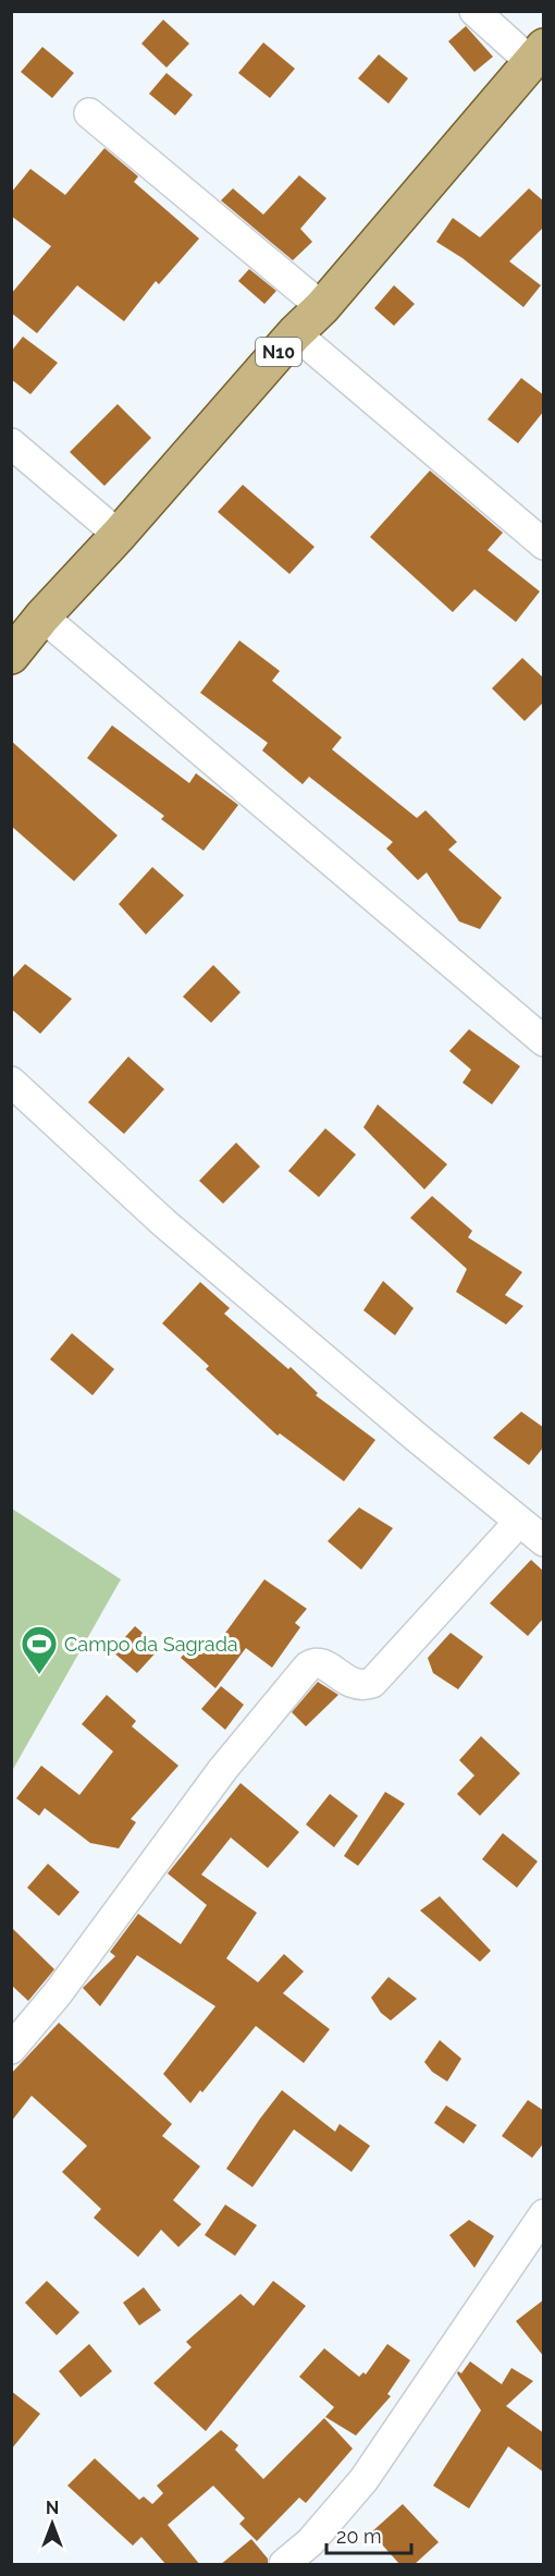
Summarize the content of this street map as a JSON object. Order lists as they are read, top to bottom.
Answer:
{
  "streets": {
    "main road": ["N10"]
  },
  "places": {
    "sports": ["Campo da Sagrada"]
  },
  "scale_bar": "20 m",
  "north": "top"
}
